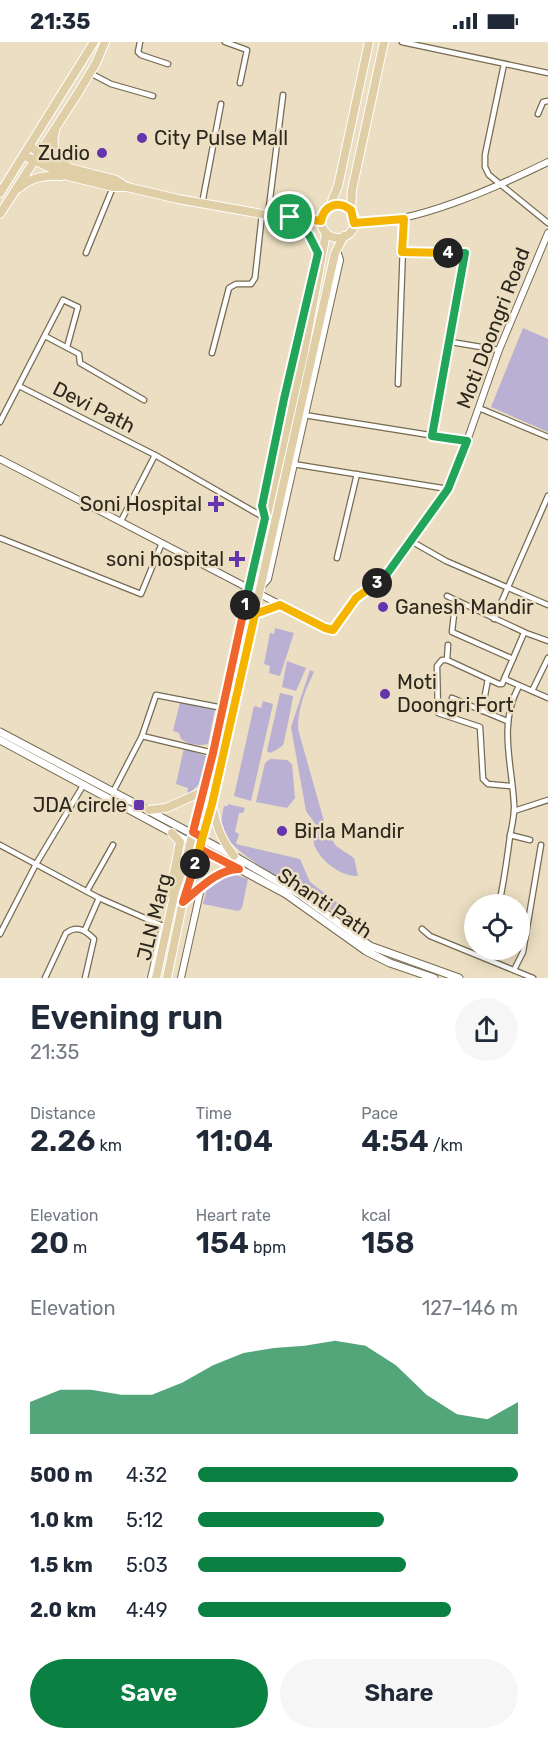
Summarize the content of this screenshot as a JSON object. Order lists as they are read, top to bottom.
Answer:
{
  "streets": {
    "main road": ["Shanti Path", "JLN Marg"],
    "street": ["Moti Doongri Road", "Devi Path"]
  },
  "crossings": [
    ["Moti Doongri Road", "JLN Marg"],
    ["Devi Path", "JLN Marg"],
    ["Shanti Path", "JLN Marg"]
  ],
  "places": {
    "other": [
      "City Pulse Mall",
      "Zudio",
      "Ganesh Mandir",
      "Moti Doongri Fort",
      "Birla Mandir"
    ],
    "health": ["Soni Hospital", "soni hospital"],
    "transit": ["JDA circle"]
  },
  "page": {
    "status": "21:35",
    "pins": [
      "4",
      "3",
      "1",
      "2"
    ],
    "heading": ["Evening run", "21:35"],
    "stats": [
      ["Distance", "2.26 km"],
      ["Time", "11:04"],
      ["Pace", "4:54 /km"],
      ["Elevation", "20 m"],
      ["Heart rate", "154 bpm"],
      ["kcal", "158"]
    ],
    "chart": ["Elevation", "127–146 m"],
    "list": [
      {
        "name": "500 m",
        "note": "4:32"
      },
      {
        "name": "1.0 km",
        "note": "5:12"
      },
      {
        "name": "1.5 km",
        "note": "5:03"
      },
      {
        "name": "2.0 km",
        "note": "4:49"
      }
    ],
    "buttons": ["Save", "Share"]
  }
}
